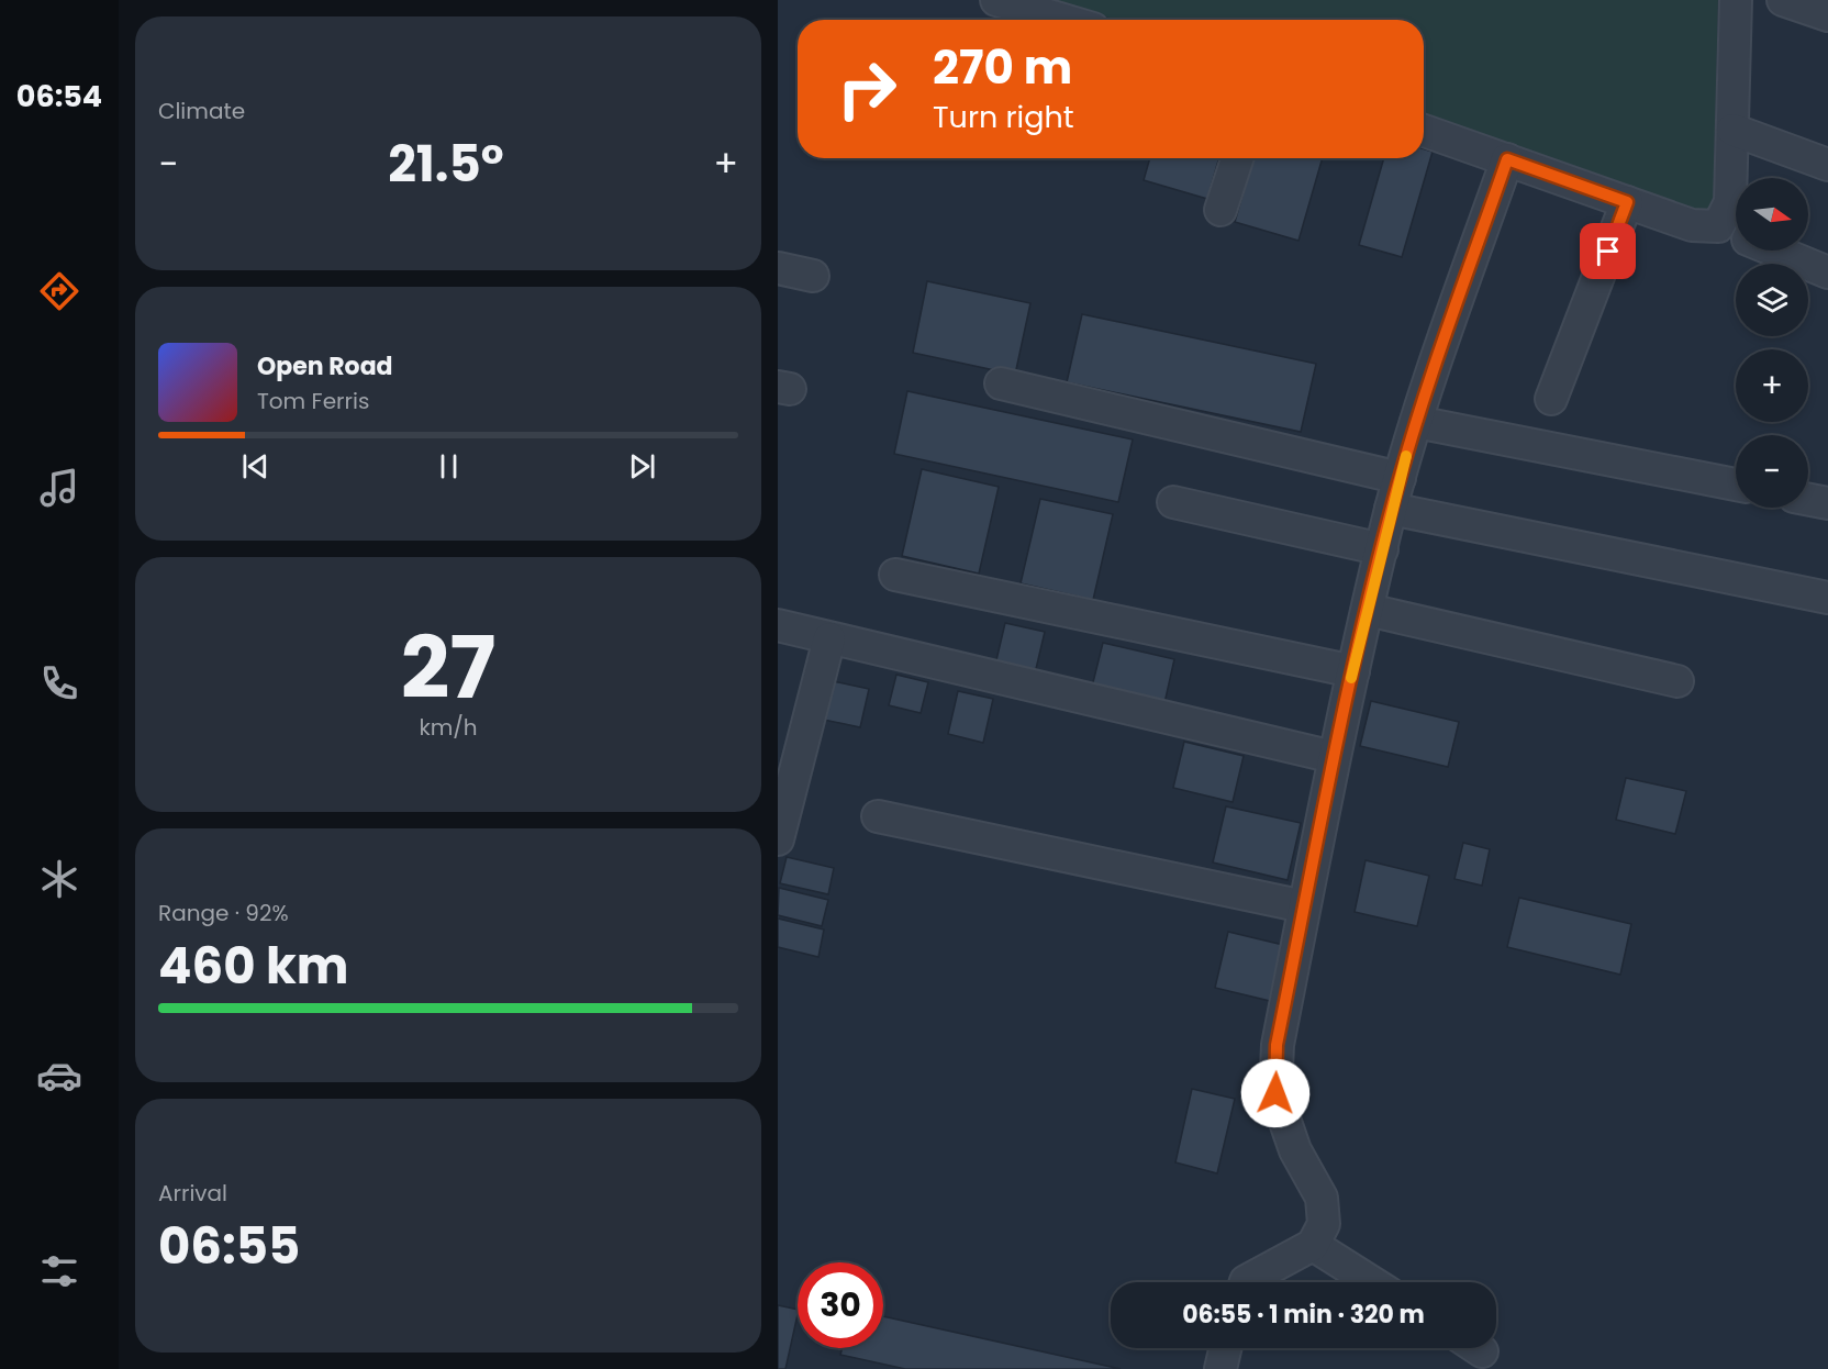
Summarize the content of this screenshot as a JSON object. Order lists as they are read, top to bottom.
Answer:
{
  "north": "right",
  "page": {
    "tabs": "06:54",
    "tile": [
      "Climate",
      ["27", "km/h"],
      ["Range · 92%", "460 km"],
      ["Arrival", "06:55"]
    ],
    "turn": ["270 m", "Turn right"],
    "heat": ["−", "21.5°", "+"],
    "map_buttons": ["+", "−"],
    "song": ["Open Road", "Tom Ferris"],
    "limit": "30",
    "trip": "06:55 · 1 min · 320 m"
  }
}
